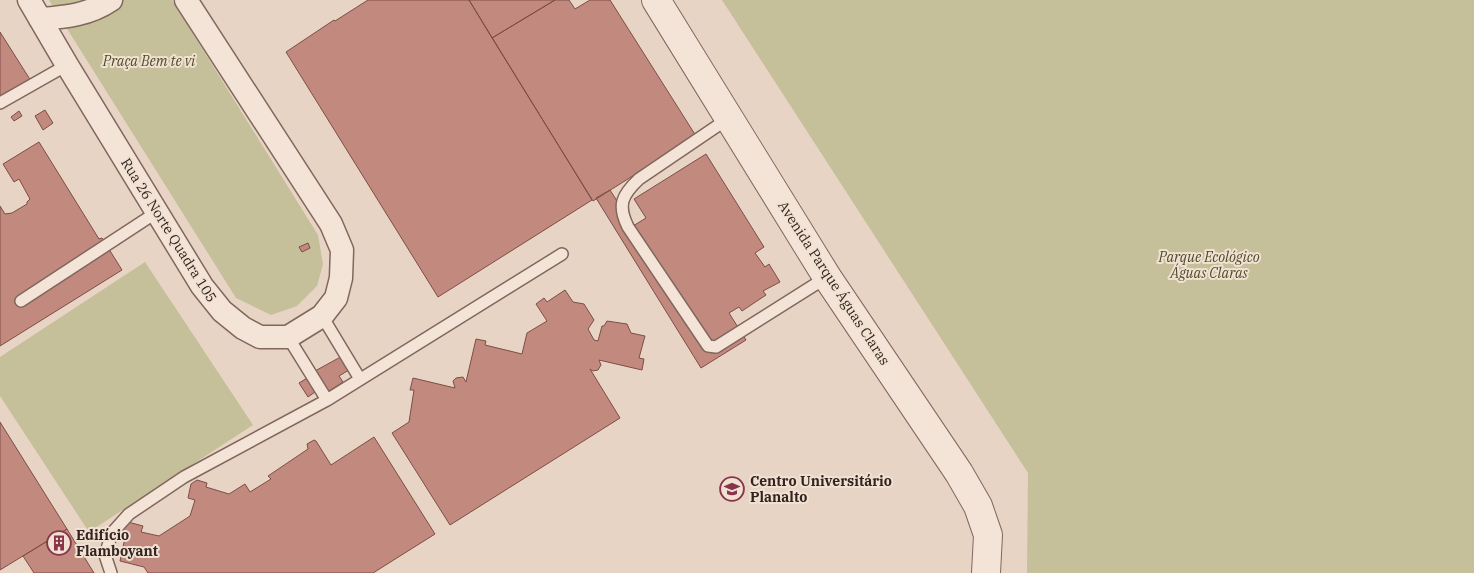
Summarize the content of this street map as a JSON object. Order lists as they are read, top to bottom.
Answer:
{
  "streets": {
    "street": ["Rua 26 Norte Quadra 105", "Avenida Parque Águas Claras"]
  },
  "parks": ["Praça Bem te vi", "Parque Ecológico Águas Claras"],
  "places": {
    "school or university": ["Centro Universitário Planalto"],
    "building": ["Edifício Flamboyant"]
  }
}
